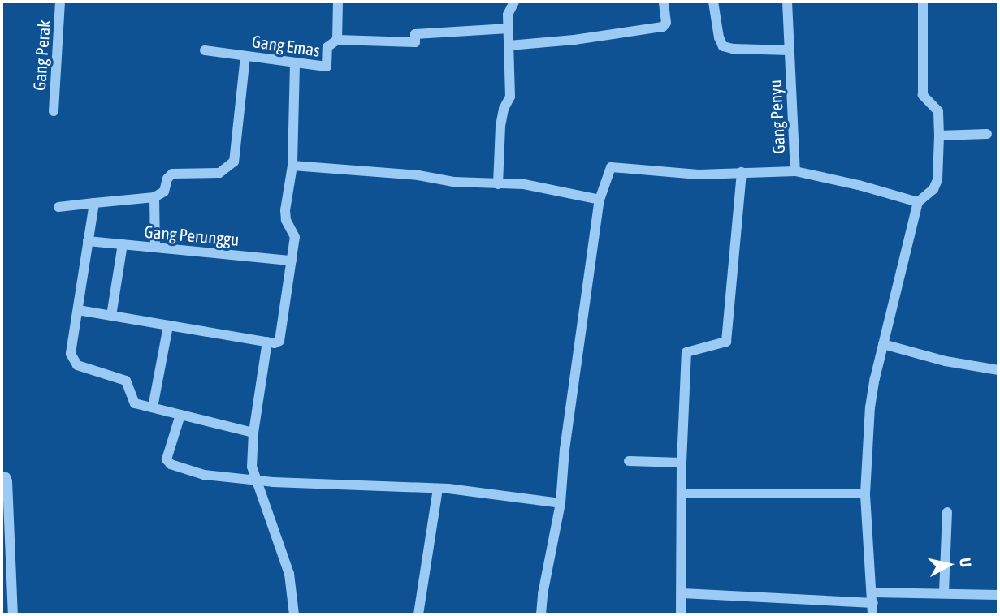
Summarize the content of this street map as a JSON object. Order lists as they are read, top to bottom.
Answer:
{
  "streets": {
    "street": [
      "Gang Emas",
      "Gang Perak",
      "Gang Penyu",
      "Gang Perunggu"
    ]
  },
  "north": "right"
}
